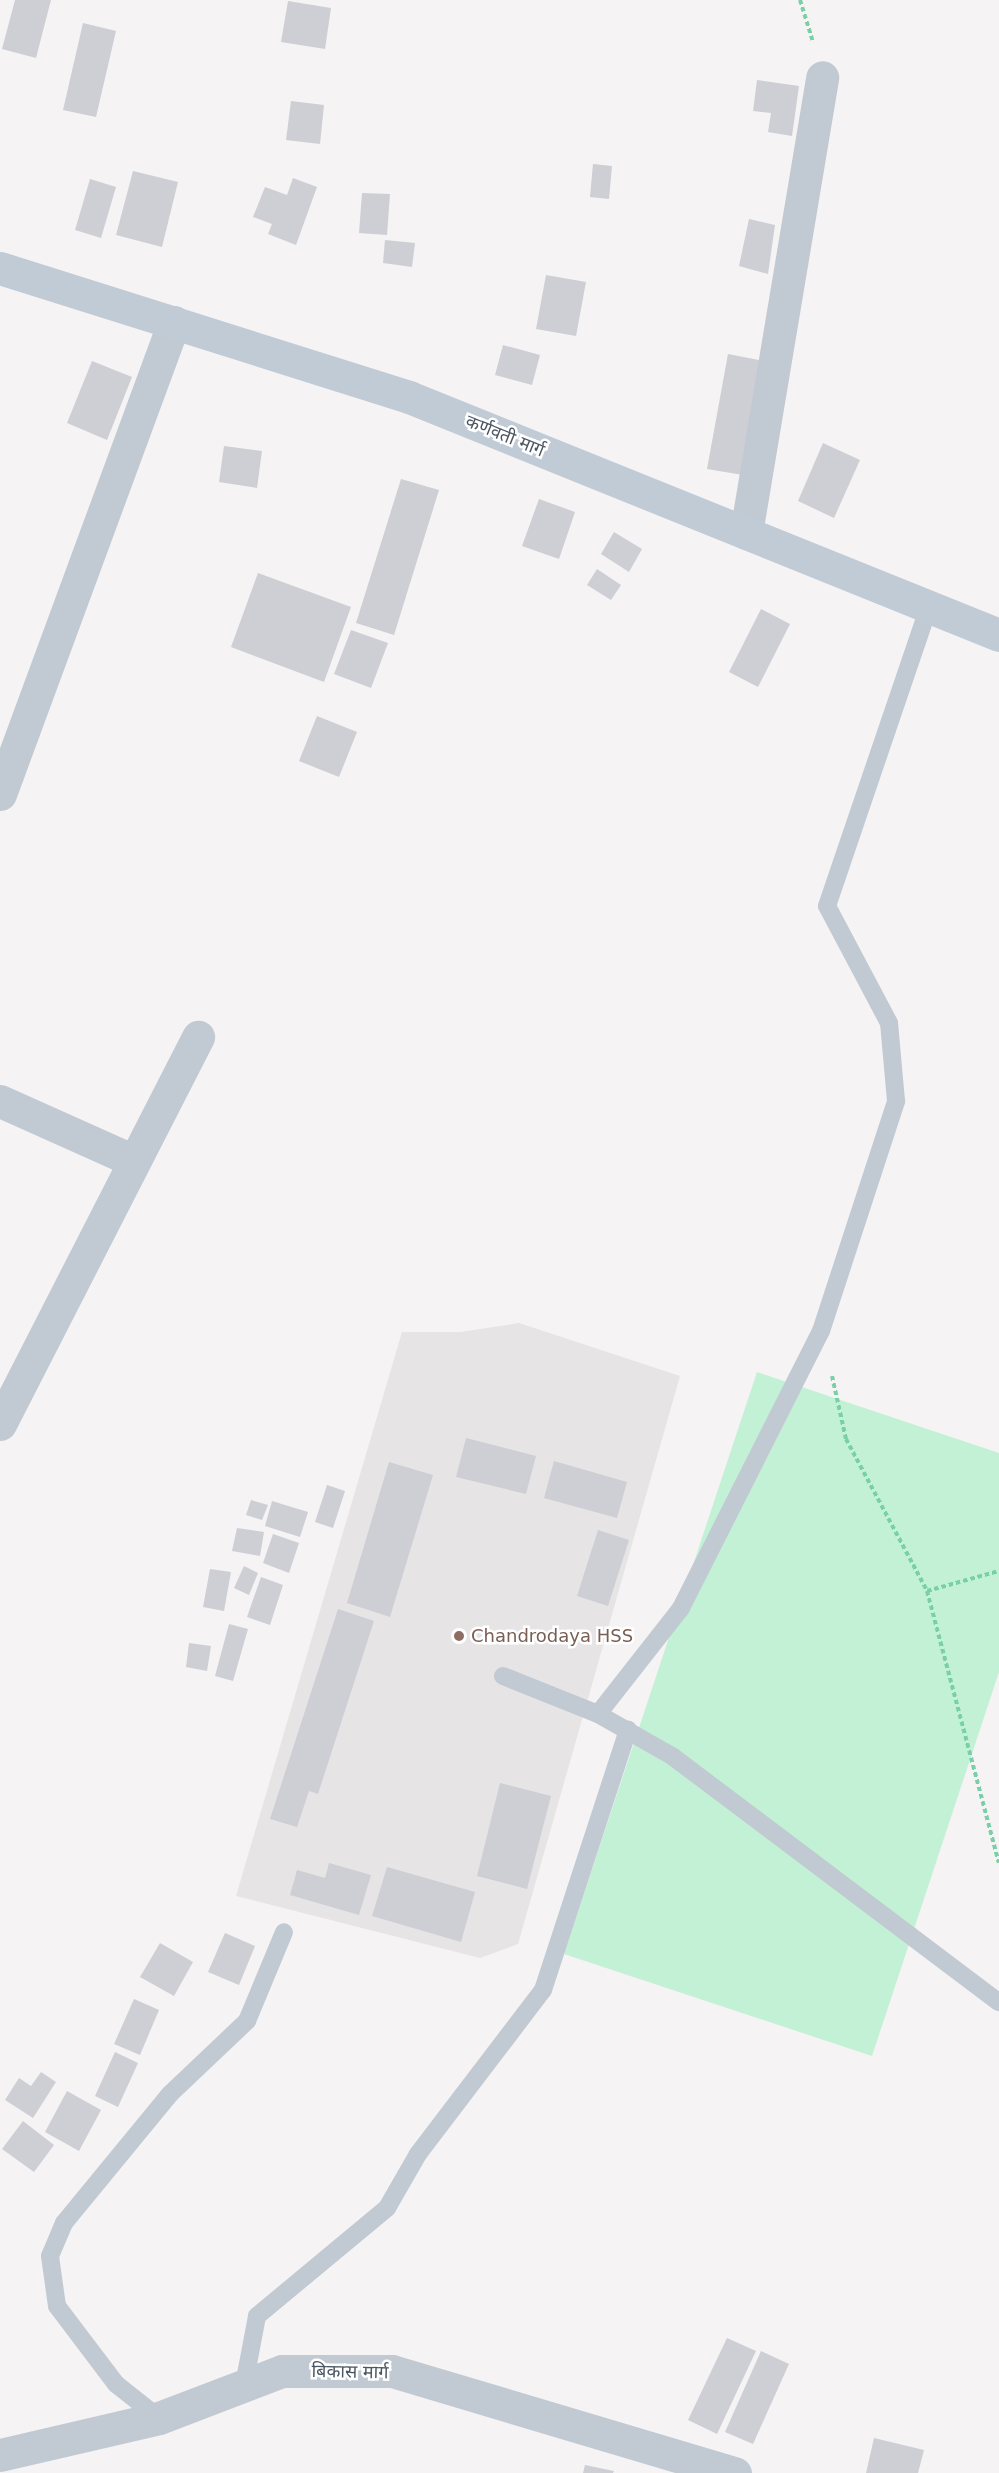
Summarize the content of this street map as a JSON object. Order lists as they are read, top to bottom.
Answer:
{
  "streets": {
    "main road": ["कर्णवती मार्ग"],
    "street": ["बिकास मार्ग"]
  },
  "places": ["Chandrodaya HSS"]
}
